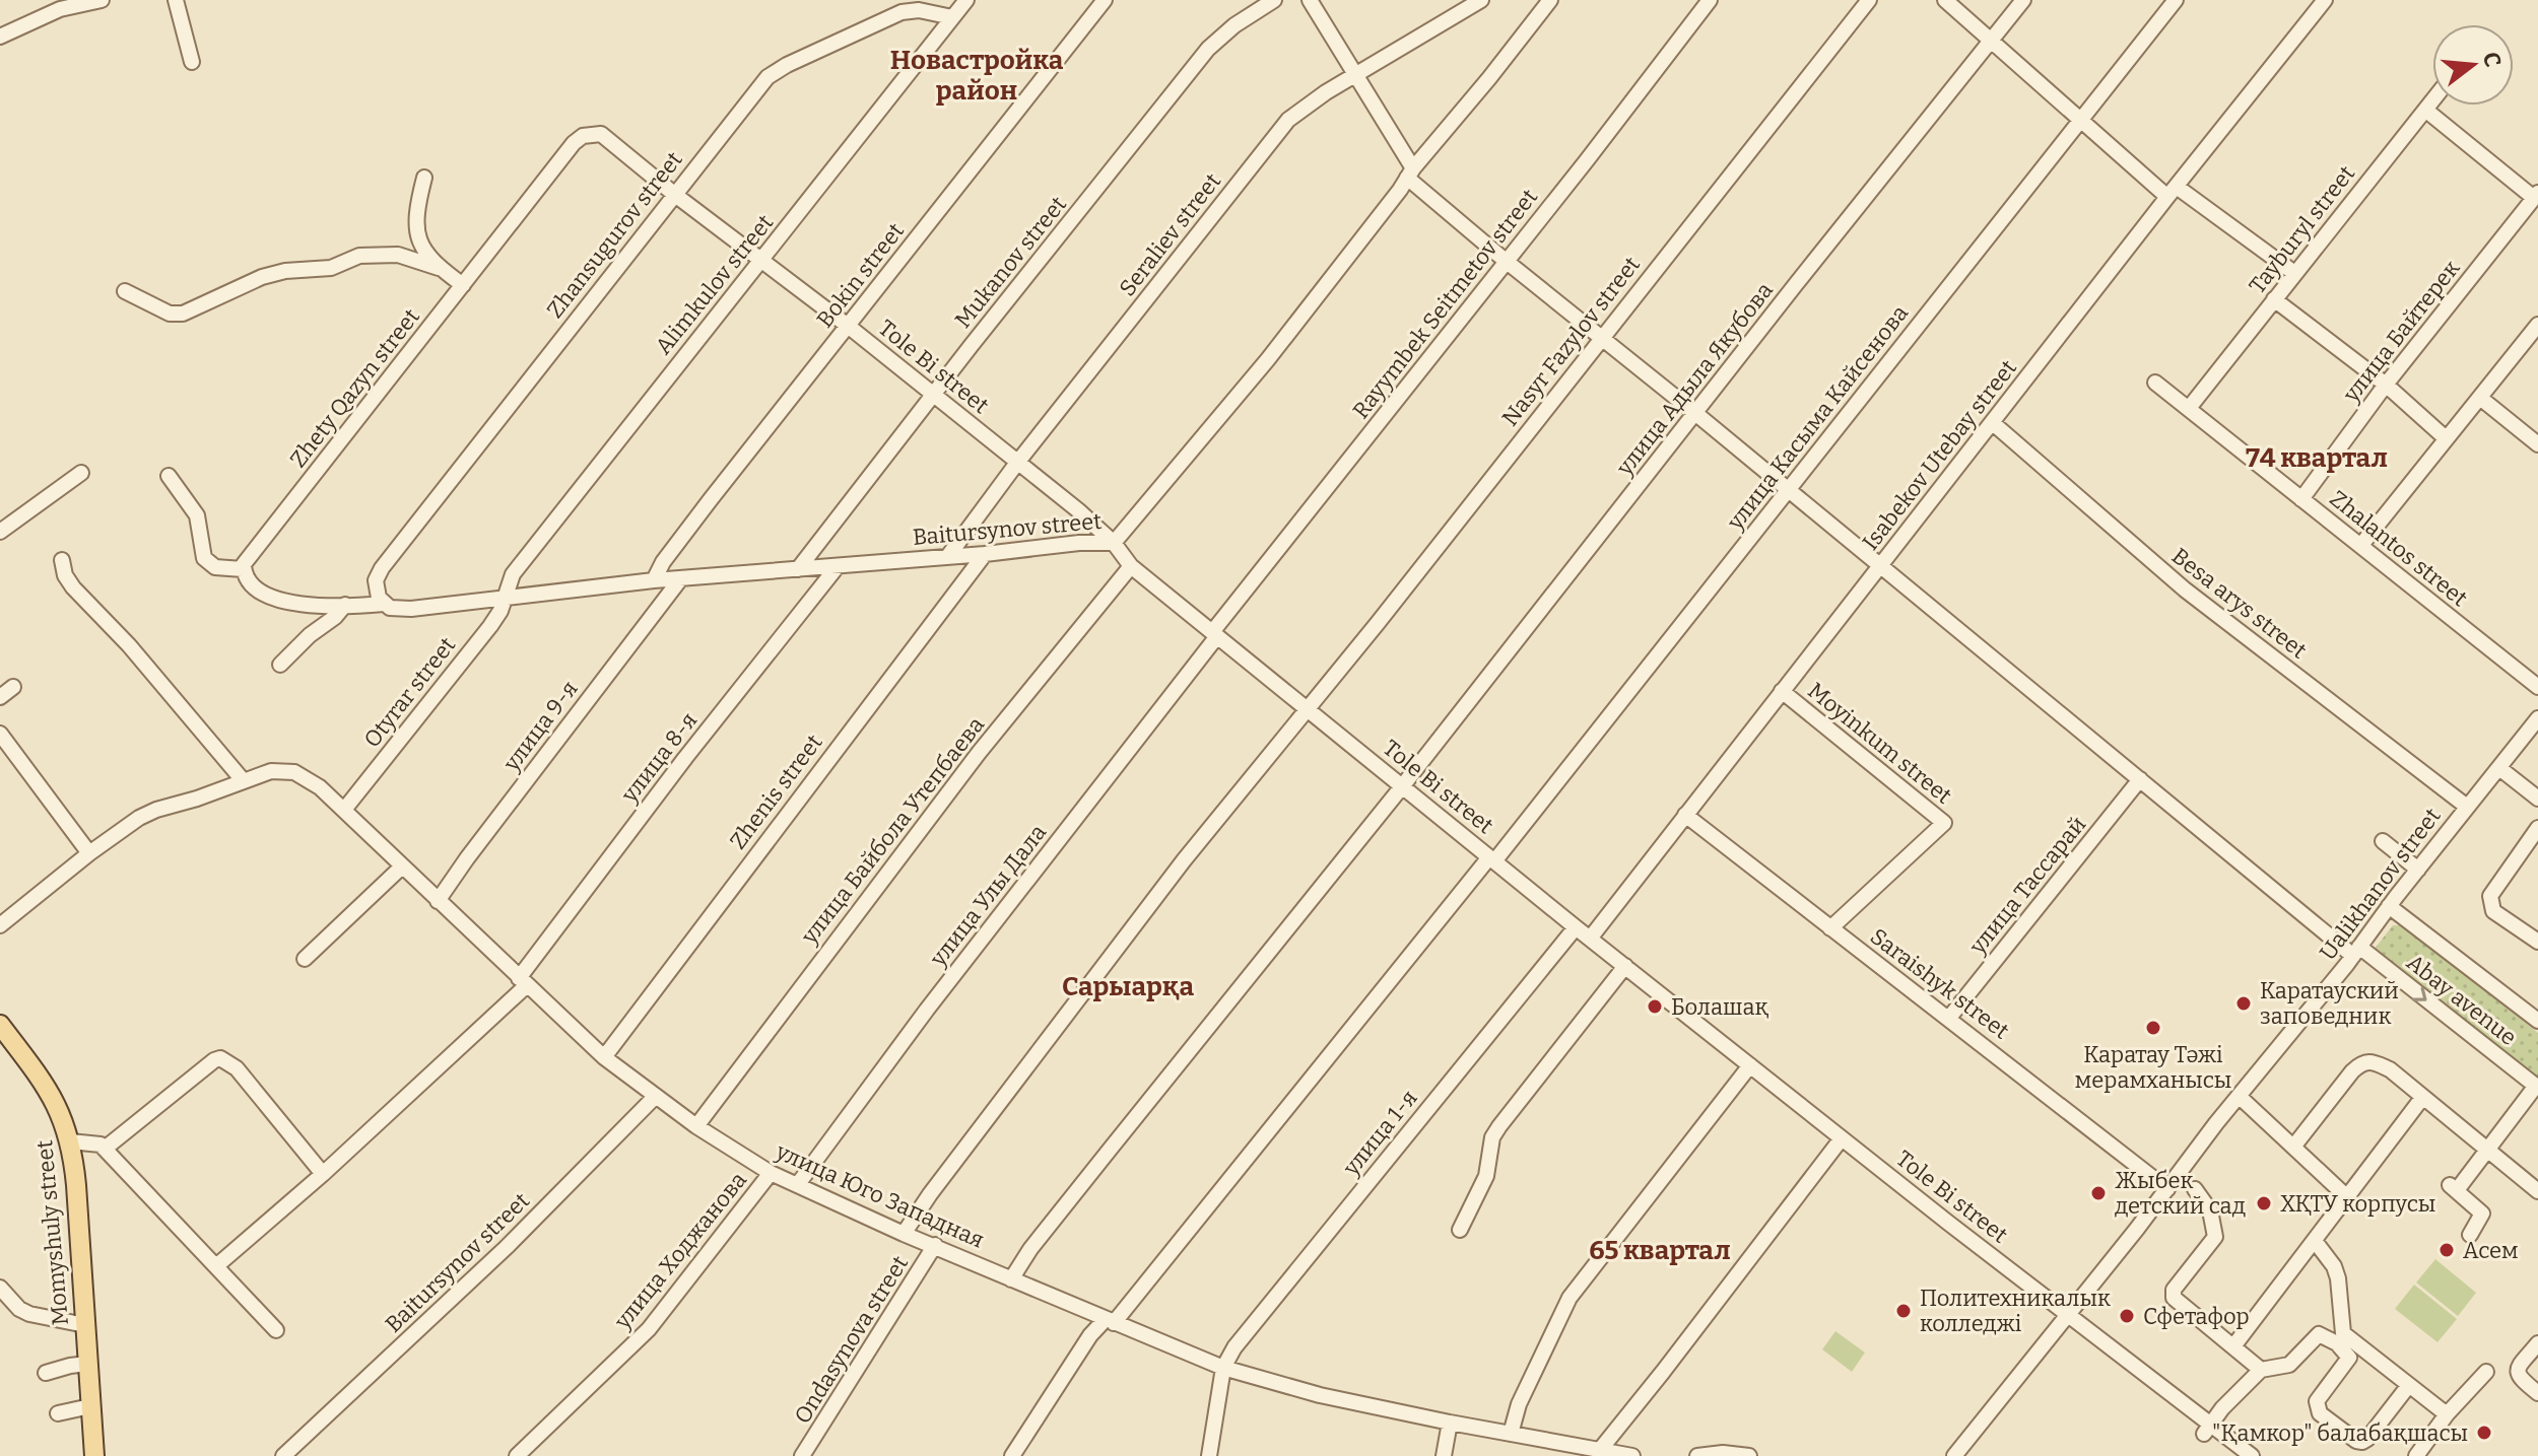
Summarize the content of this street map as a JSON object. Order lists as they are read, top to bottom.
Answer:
{
  "streets": {
    "main road": ["Momyshuly street"],
    "street": [
      "Tayburyl street",
      "Zhansugurov street",
      "Seraliev street",
      "Mukanov street",
      "Bokin street",
      "Alimkulov street",
      "Rayymbek Seitmetov street",
      "улица Байтерек",
      "Nasyr Fazylov street",
      "Tole Bi street",
      "улица Адыла Якубова",
      "Zhety Qazyn street",
      "улица Касыма Кайсенова",
      "Isabekov Utebay street",
      "Baitursynov street",
      "Zhalantos street",
      "Besa arys street",
      "Otyrar street",
      "улица 9-я",
      "Moyinkum street",
      "улица 8-я",
      "Zhenis street",
      "улица Байбола Утепбаева",
      "Ualikhanov street",
      "улица Тассарай",
      "улица Улы Дала",
      "Saraishyk street",
      "Abay avenue",
      "улица 1-я",
      "улица Юго Западная",
      "улица Ходжанова",
      "Ondasynova street"
    ]
  },
  "crossings": [
    ["Tayburyl street", "Zhalantos street"],
    ["Zhansugurov street", "Alimkulov street"],
    ["Zhansugurov street", "Tole Bi street"],
    ["Zhansugurov street", "Baitursynov street"],
    ["Seraliev street", "Tole Bi street"],
    ["Seraliev street", "Baitursynov street"],
    ["Seraliev street", "Abay avenue"],
    ["Mukanov street", "Tole Bi street"],
    ["Mukanov street", "Baitursynov street"],
    ["Bokin street", "Tole Bi street"],
    ["Bokin street", "Baitursynov street"],
    ["Alimkulov street", "Tole Bi street"],
    ["Alimkulov street", "Baitursynov street"],
    ["Alimkulov street", "Otyrar street"],
    ["Rayymbek Seitmetov street", "Tole Bi street"],
    ["Rayymbek Seitmetov street", "улица Улы Дала"],
    ["Rayymbek Seitmetov street", "Abay avenue"],
    ["улица Байтерек", "Zhalantos street"],
    ["Nasyr Fazylov street", "Tole Bi street"],
    ["Nasyr Fazylov street", "Abay avenue"],
    ["Nasyr Fazylov street", "улица Юго Западная"],
    ["Tole Bi street", "улица Адыла Якубова"],
    ["Tole Bi street", "Zhety Qazyn street"],
    ["Tole Bi street", "улица Касыма Кайсенова"],
    ["Tole Bi street", "Isabekov Utebay street"],
    ["Tole Bi street", "Baitursynov street"],
    ["Tole Bi street", "улица Байбола Утепбаева"],
    ["Tole Bi street", "Ualikhanov street"],
    ["Tole Bi street", "улица Улы Дала"],
    ["Tole Bi street", "улица 1-я"],
    ["улица Адыла Якубова", "Abay avenue"],
    ["улица Адыла Якубова", "улица Юго Западная"],
    ["улица Касыма Кайсенова", "Abay avenue"],
    ["улица Касыма Кайсенова", "улица Юго Западная"],
    ["Isabekov Utebay street", "Besa arys street"],
    ["Isabekov Utebay street", "Moyinkum street"],
    ["Isabekov Utebay street", "Saraishyk street"],
    ["Isabekov Utebay street", "Abay avenue"],
    ["Baitursynov street", "Otyrar street"],
    ["Baitursynov street", "улица 9-я"],
    ["Baitursynov street", "улица 8-я"],
    ["Baitursynov street", "Zhenis street"],
    ["Baitursynov street", "Abay avenue"],
    ["Baitursynov street", "улица Юго Западная"],
    ["Besa arys street", "Ualikhanov street"],
    ["Otyrar street", "улица Юго Западная"],
    ["улица 9-я", "улица Юго Западная"],
    ["Moyinkum street", "Saraishyk street"],
    ["улица 8-я", "улица Юго Западная"],
    ["Zhenis street", "улица Юго Западная"],
    ["улица Байбола Утепбаева", "улица Юго Западная"],
    ["Ualikhanov street", "Saraishyk street"],
    ["Ualikhanov street", "Abay avenue"],
    ["улица Тассарай", "Saraishyk street"],
    ["улица Тассарай", "Abay avenue"],
    ["улица Улы Дала", "улица Юго Западная"],
    ["улица 1-я", "улица Юго Западная"],
    ["улица Юго Западная", "улица Ходжанова"],
    ["улица Юго Западная", "Ondasynova street"]
  ],
  "districts": [
    "Новастройка район",
    "74 квартал",
    "Сарыарқа",
    "65 квартал"
  ],
  "places": [
    "Каратауский заповедник",
    "Болашақ",
    "Каратау Тәжі мерамханысы",
    "Жыбек детский сад",
    "ХҚТУ корпусы",
    "Асем",
    "Политехникалык колледжі",
    "Сфетафор",
    "\"Қамкор\" балабақшасы"
  ],
  "north": "right"
}
